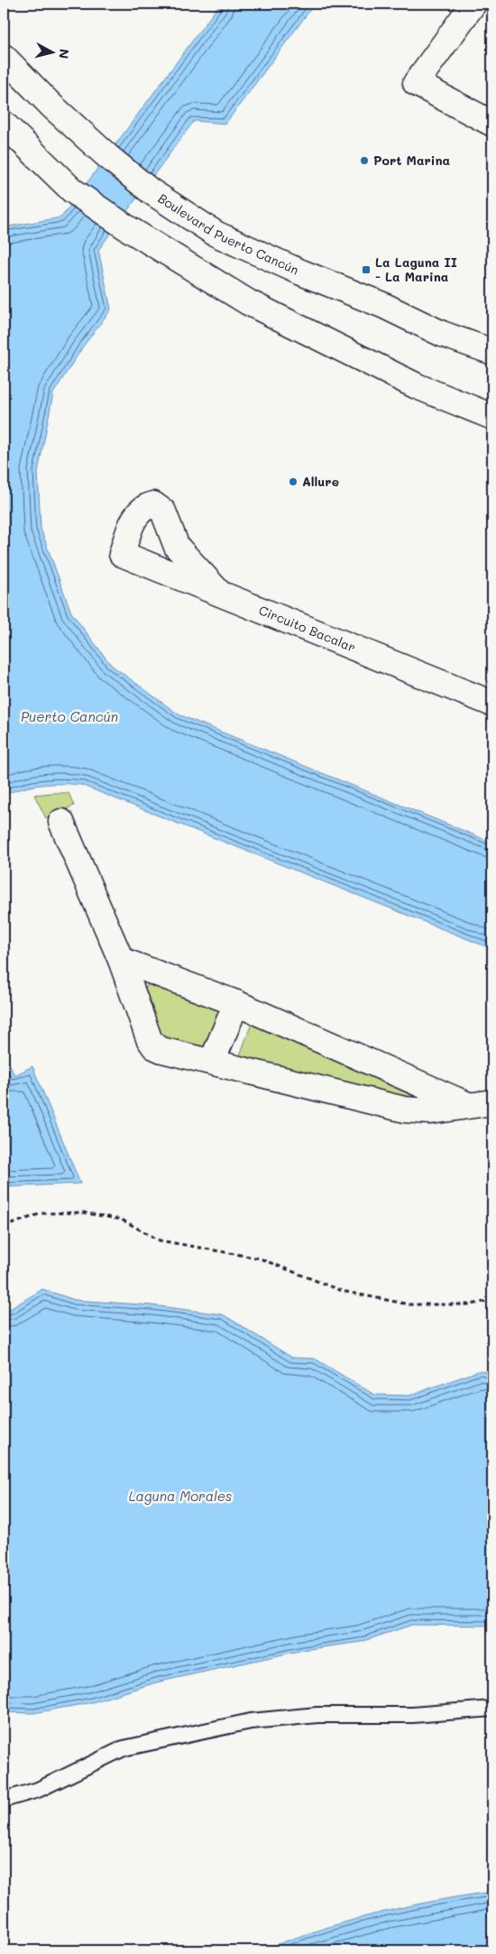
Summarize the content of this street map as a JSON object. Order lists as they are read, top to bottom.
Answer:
{
  "streets": {
    "street": ["Boulevard Puerto Cancún", "Circuito Bacalar"]
  },
  "water": ["Puerto Cancún", "Laguna Morales"],
  "places": {
    "other": ["Port Marina", "Allure"],
    "transit": ["La Laguna II - La Marina"]
  },
  "north": "right"
}
